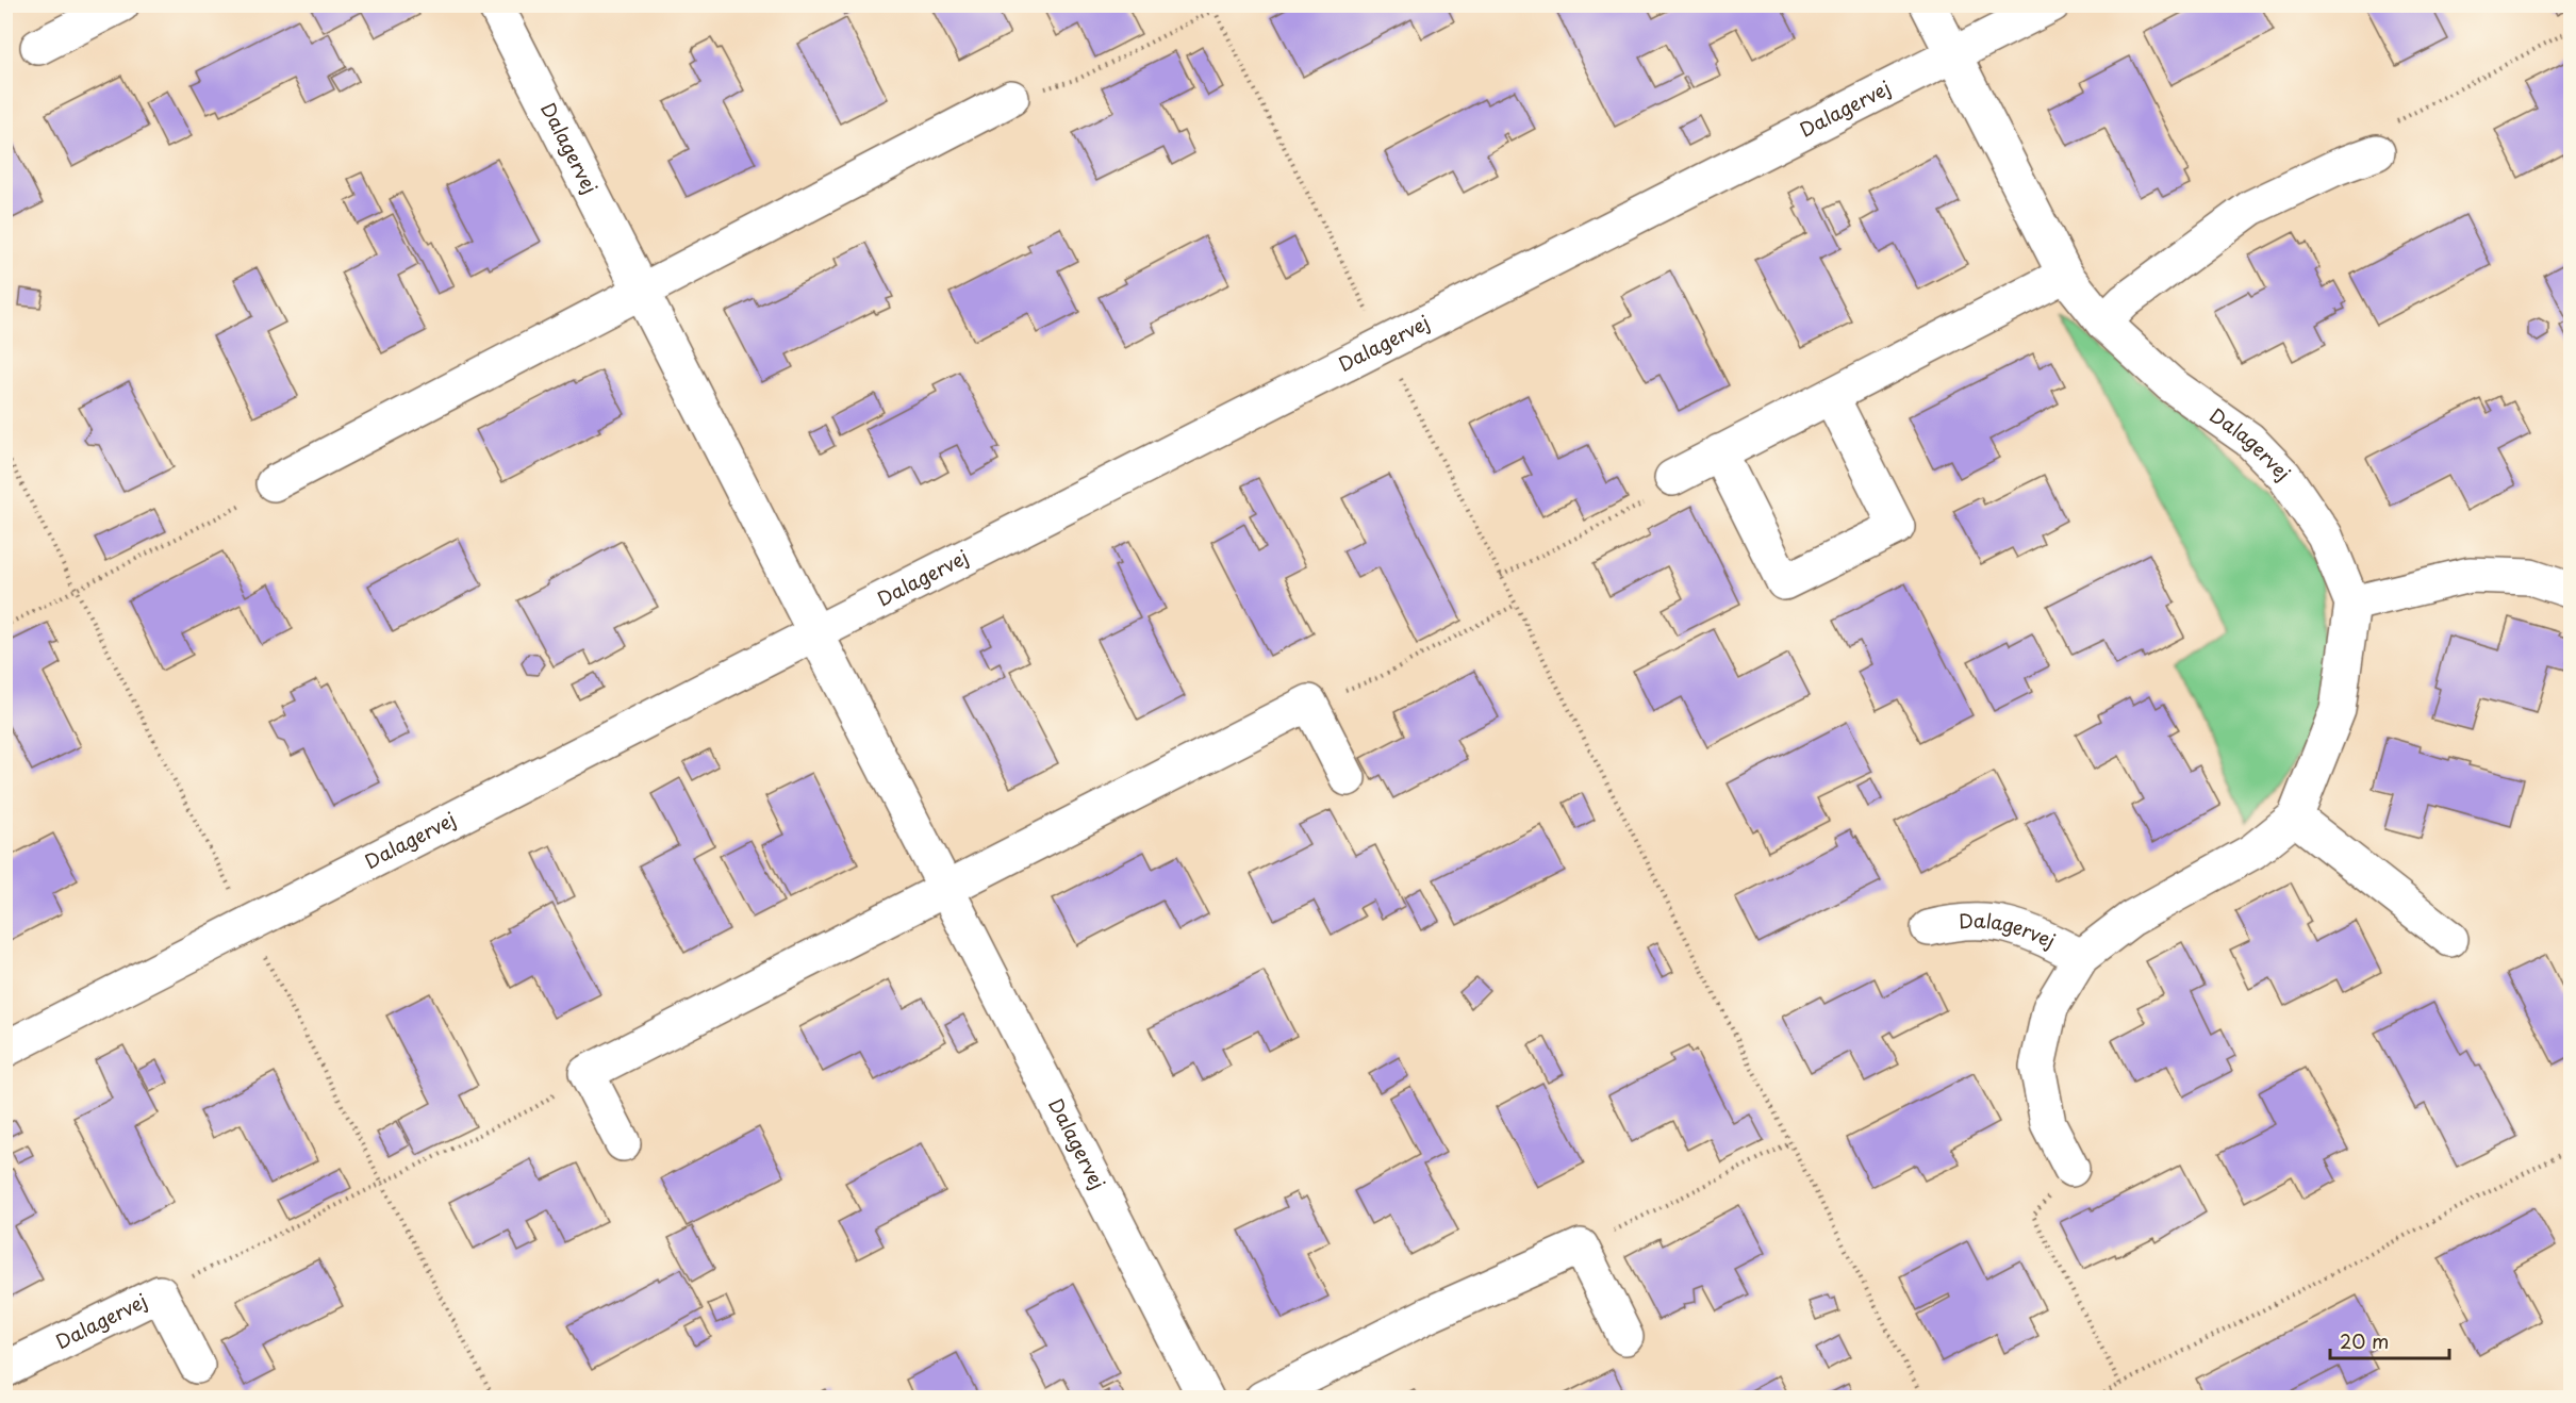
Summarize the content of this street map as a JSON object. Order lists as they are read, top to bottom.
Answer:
{
  "streets": {
    "street": ["Dalagervej"]
  },
  "scale_bar": "20 m"
}
